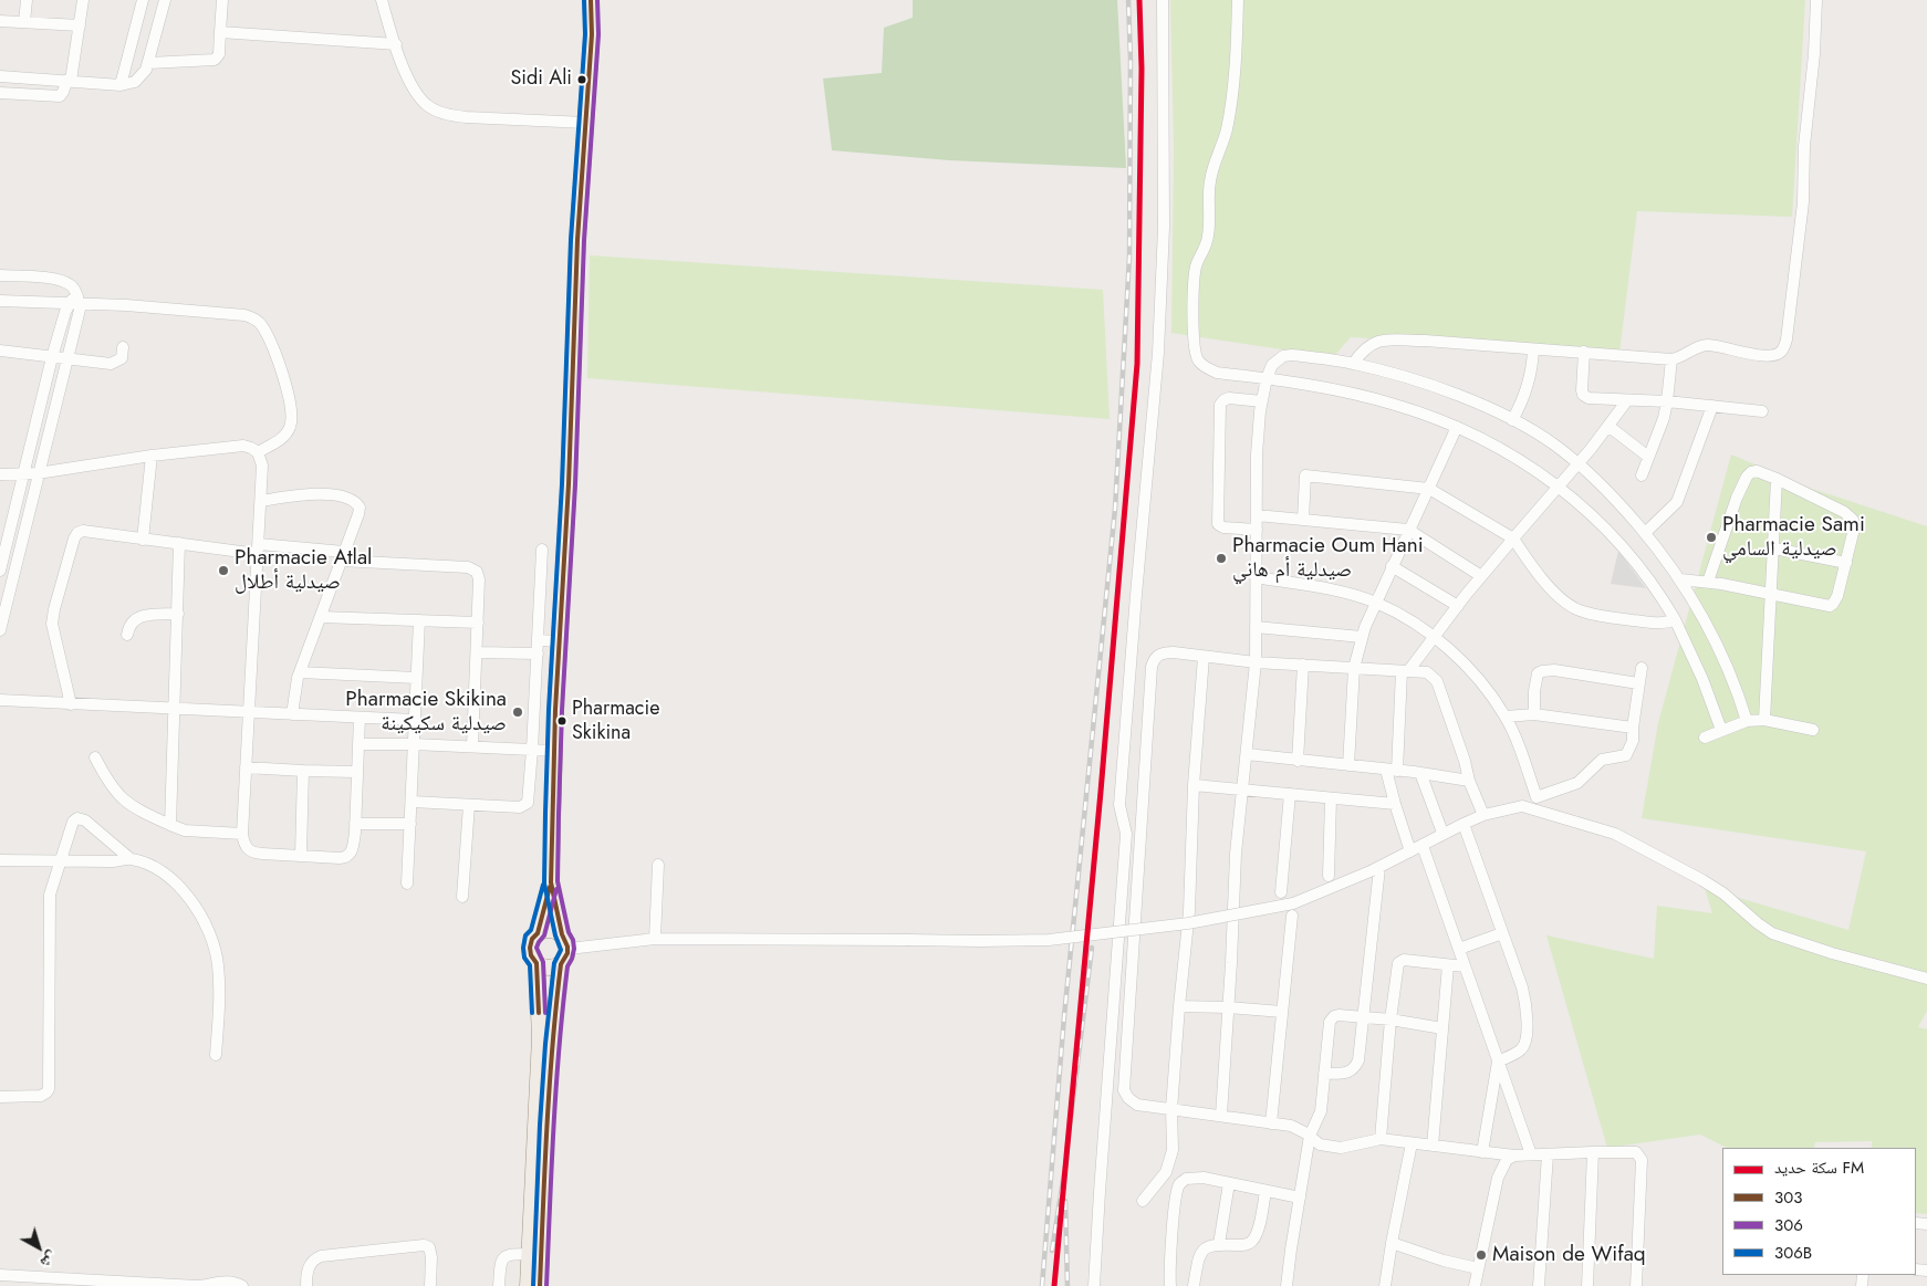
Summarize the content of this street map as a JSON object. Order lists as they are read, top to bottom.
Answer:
{
  "places": [
    "Sidi Ali",
    "Pharmacie Sami صيدلية السامي",
    "Pharmacie Oum Hani صيدلية أم هاني",
    "Pharmacie Atlal صيدلية أطلال",
    "Pharmacie Skikina صيدلية سكيكينة",
    "Pharmacie Skikina",
    "Maison de Wifaq"
  ],
  "lines": [
    "rail line FM",
    "transit line 303",
    "transit line 306",
    "transit line 306B"
  ],
  "legend": [
    "سكة حديد FM",
    "303",
    "306",
    "306B"
  ],
  "north": "bottom right"
}
